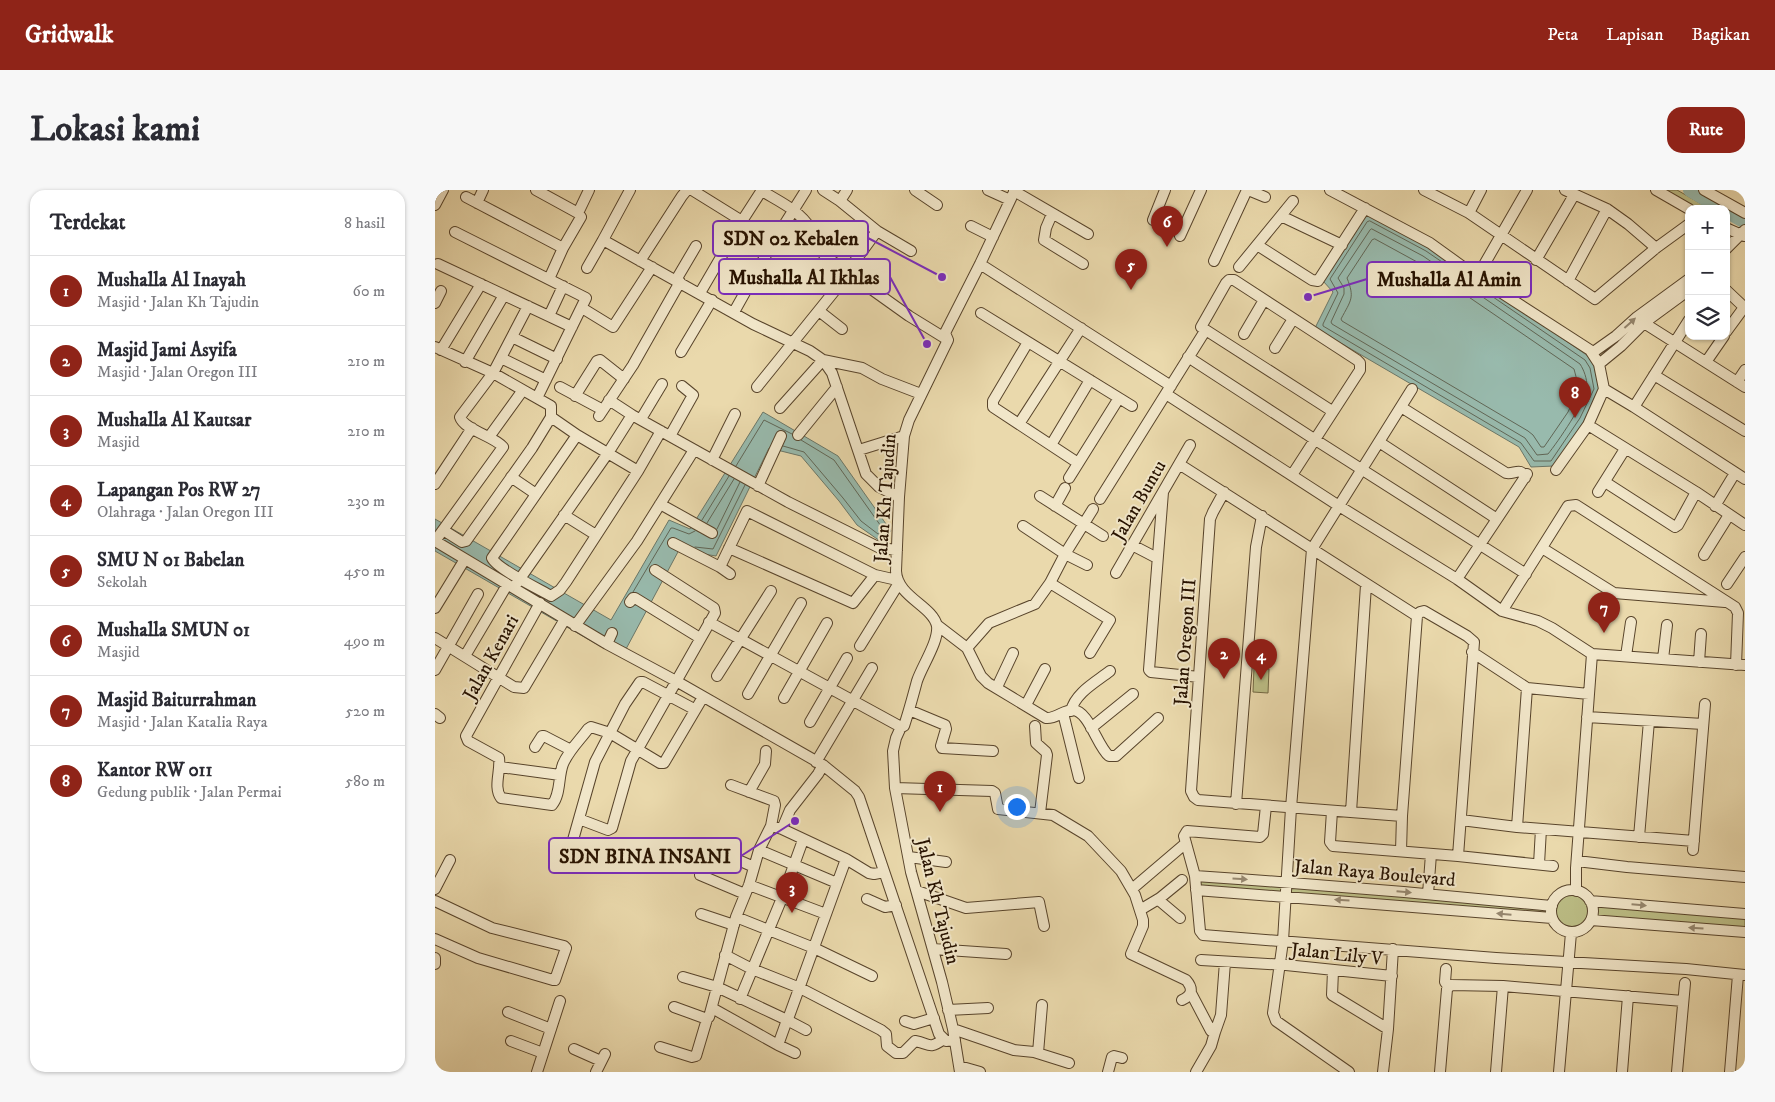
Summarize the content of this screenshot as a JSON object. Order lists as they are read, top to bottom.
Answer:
{
  "streets": {
    "street": [
      "Jalan Kh Tajudin",
      "Jalan Buntu",
      "Jalan Oregon III",
      "Jalan Kenari",
      "Jalan Raya Boulevard",
      "Jalan Lily V"
    ]
  },
  "places": [
    "SDN 02 Kebalen",
    "Mushalla Al Amin",
    "Mushalla Al Ikhlas",
    "SDN BINA INSANI"
  ],
  "page": {
    "header": "Gridwalk",
    "nav": ["Peta", "Lapisan", "Bagikan"],
    "buttons": "Rute",
    "title": "Lokasi kami",
    "heading": ["Terdekat", "8 hasil"],
    "map_buttons": ["+", "−"],
    "pins": [
      "6",
      "5",
      "8",
      "7",
      "2",
      "4",
      "1",
      "3"
    ],
    "list": [
      {
        "mark": "1",
        "name": "Mushalla Al Inayah",
        "note": "Masjid · Jalan Kh Tajudin",
        "value": "60 m"
      },
      {
        "mark": "2",
        "name": "Masjid Jami Asyifa",
        "note": "Masjid · Jalan Oregon III",
        "value": "210 m"
      },
      {
        "mark": "3",
        "name": "Mushalla Al Kautsar",
        "note": "Masjid",
        "value": "210 m"
      },
      {
        "mark": "4",
        "name": "Lapangan Pos RW 27",
        "note": "Olahraga · Jalan Oregon III",
        "value": "230 m"
      },
      {
        "mark": "5",
        "name": "SMU N 01 Babelan",
        "note": "Sekolah",
        "value": "450 m"
      },
      {
        "mark": "6",
        "name": "Mushalla SMUN 01",
        "note": "Masjid",
        "value": "490 m"
      },
      {
        "mark": "7",
        "name": "Masjid Baiturrahman",
        "note": "Masjid · Jalan Katalia Raya",
        "value": "520 m"
      },
      {
        "mark": "8",
        "name": "Kantor RW 011",
        "note": "Gedung publik · Jalan Permai",
        "value": "580 m"
      }
    ]
  }
}
